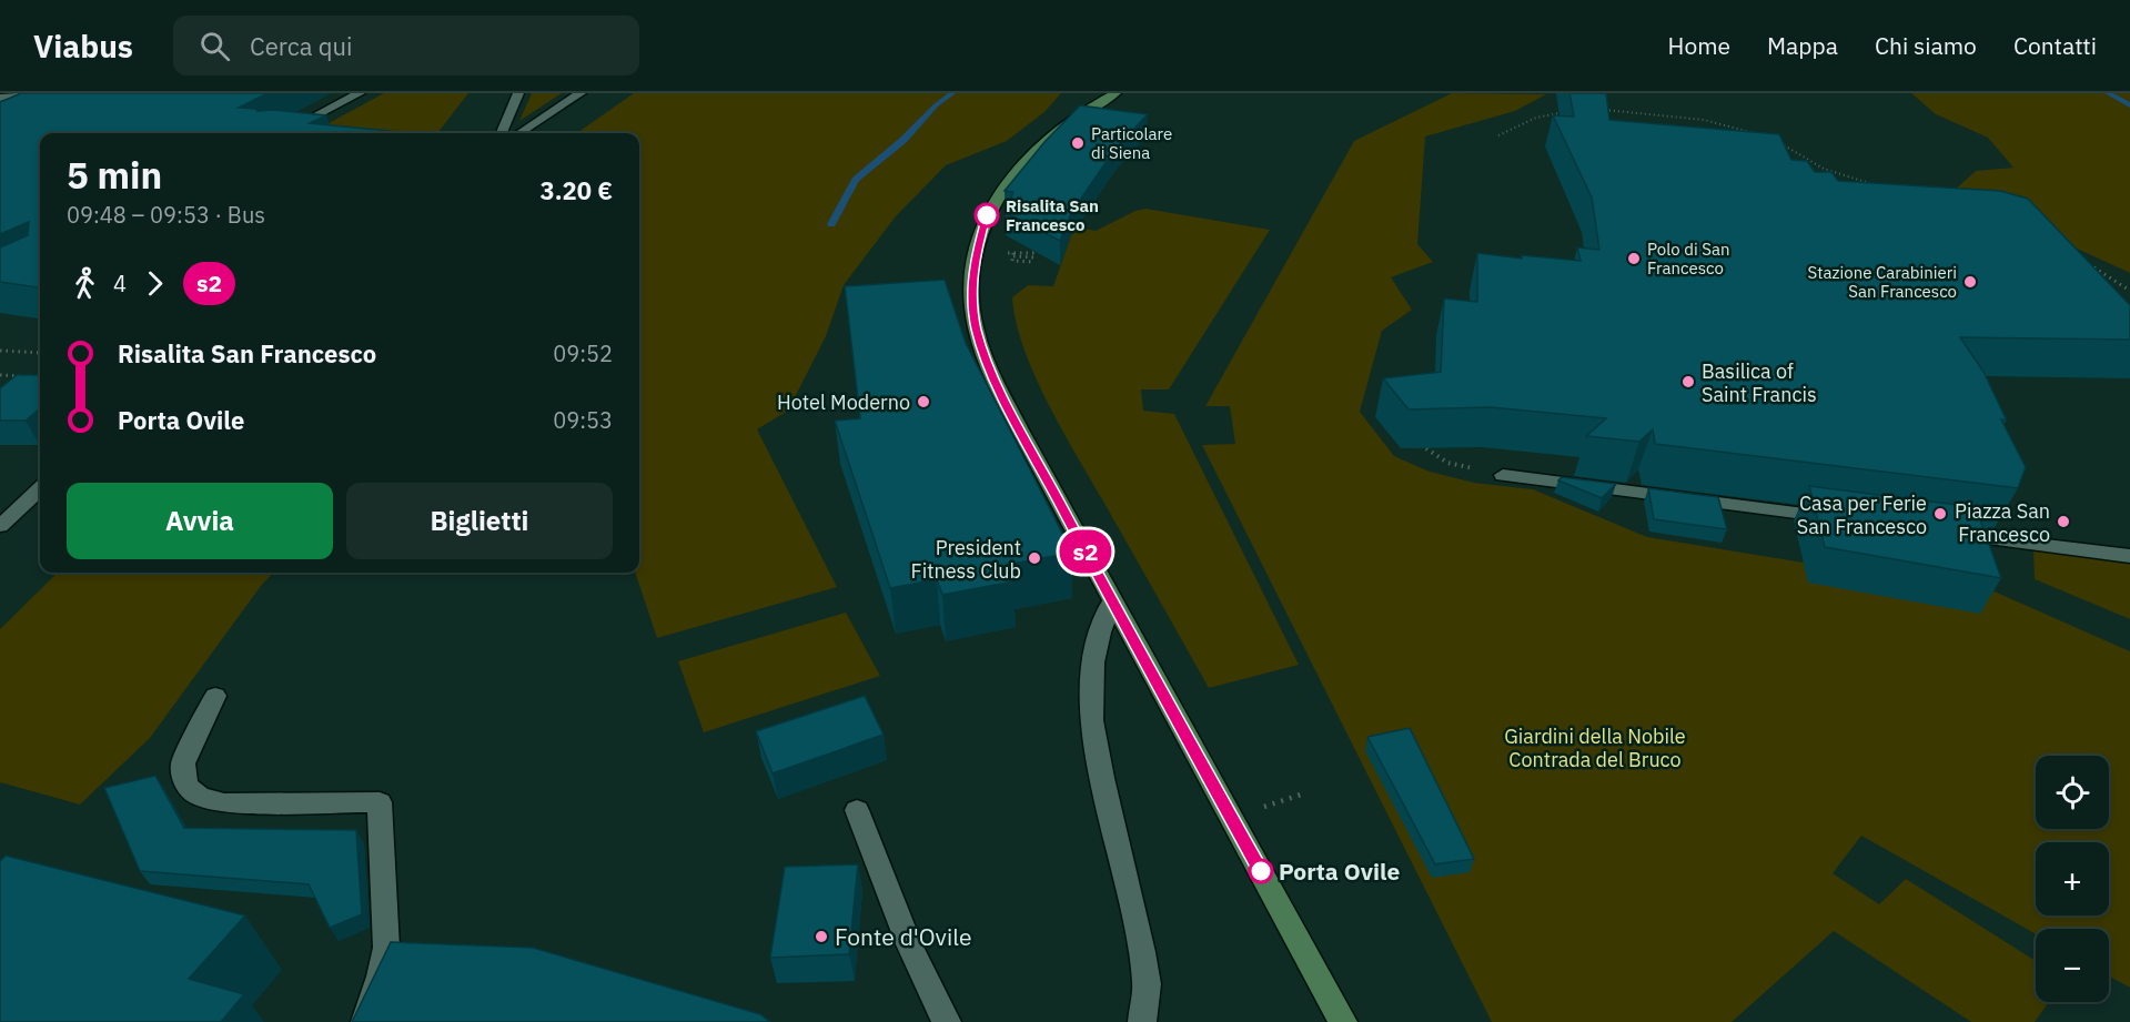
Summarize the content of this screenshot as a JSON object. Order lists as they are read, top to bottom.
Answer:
{
  "parks": ["Giardini della Nobile Contrada del Bruco"],
  "places": [
    "Particolare di Siena",
    "Risalita San Francesco",
    "Polo di San Francesco",
    "Stazione Carabinieri San Francesco",
    "Basilica of Saint Francis",
    "Hotel Moderno",
    "Casa per Ferie San Francesco",
    "Piazza San Francesco",
    "President Fitness Club",
    "Porta Ovile",
    "Fonte d'Ovile"
  ],
  "lines": ["bus line s2"],
  "page": {
    "header": "Viabus",
    "search": "Cerca qui",
    "nav": [
      "Home",
      "Mappa",
      "Chi siamo",
      "Contatti"
    ],
    "on_map": "s2",
    "heading": ["5 min", "09:48 – 09:53 · Bus", "3.20 €"],
    "legs": ["4", "s2"],
    "list": [
      {
        "name": "Risalita San Francesco",
        "value": "09:52"
      },
      {
        "name": "Porta Ovile",
        "value": "09:53"
      }
    ],
    "buttons": ["Avvia", "Biglietti"],
    "map_buttons": ["+", "−"]
  }
}
